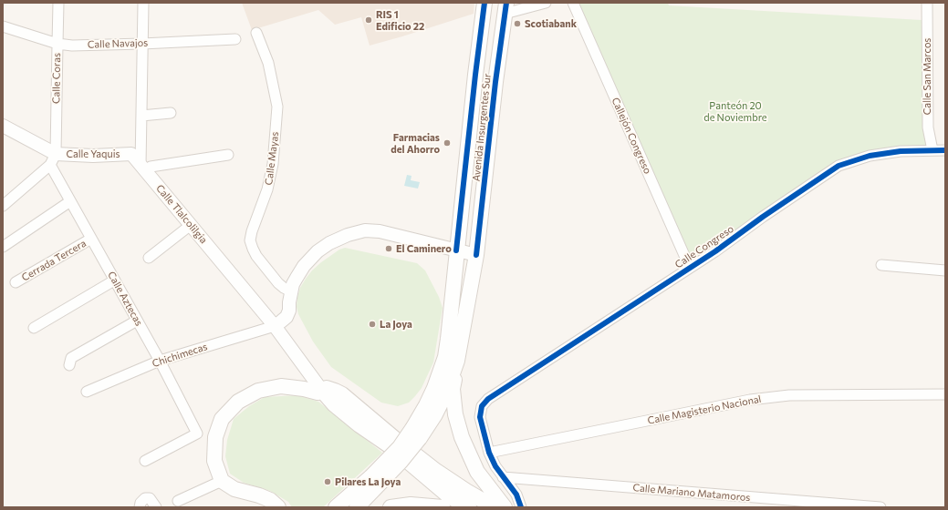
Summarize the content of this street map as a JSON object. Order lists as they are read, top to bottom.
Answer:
{
  "streets": {
    "main road": ["Avenida Insurgentes Sur"],
    "street": [
      "Calle Navajos",
      "Calle San Marcos",
      "Calle Coras",
      "Callejón Congreso",
      "Calle Yaquis",
      "Calle Mayas",
      "Calle Tlalcolilgia",
      "Calle Congreso",
      "Cerrada Tercera",
      "Calle Aztecas",
      "Chichimecas",
      "Calle Magisterio Nacional",
      "Calle Mariano Matamoros"
    ]
  },
  "crossings": [
    ["Calle Navajos", "Calle Coras"],
    ["Calle San Marcos", "Calle Congreso"],
    ["Calle Coras", "Calle Yaquis"],
    ["Calle Coras", "Calle Aztecas"],
    ["Callejón Congreso", "Calle Congreso"],
    ["Calle Yaquis", "Calle Tlalcolilgia"],
    ["Calle Yaquis", "Calle Aztecas"],
    ["Calle Tlalcolilgia", "Chichimecas"],
    ["Calle Congreso", "Calle Magisterio Nacional"],
    ["Cerrada Tercera", "Calle Aztecas"],
    ["Calle Aztecas", "Chichimecas"]
  ],
  "parks": ["Panteón 20 de Noviembre"],
  "places": [
    "RIS 1 Edificio 22",
    "Scotiabank",
    "Farmacias del Ahorro",
    "El Caminero",
    "La Joya",
    "Pilares La Joya"
  ]
}
